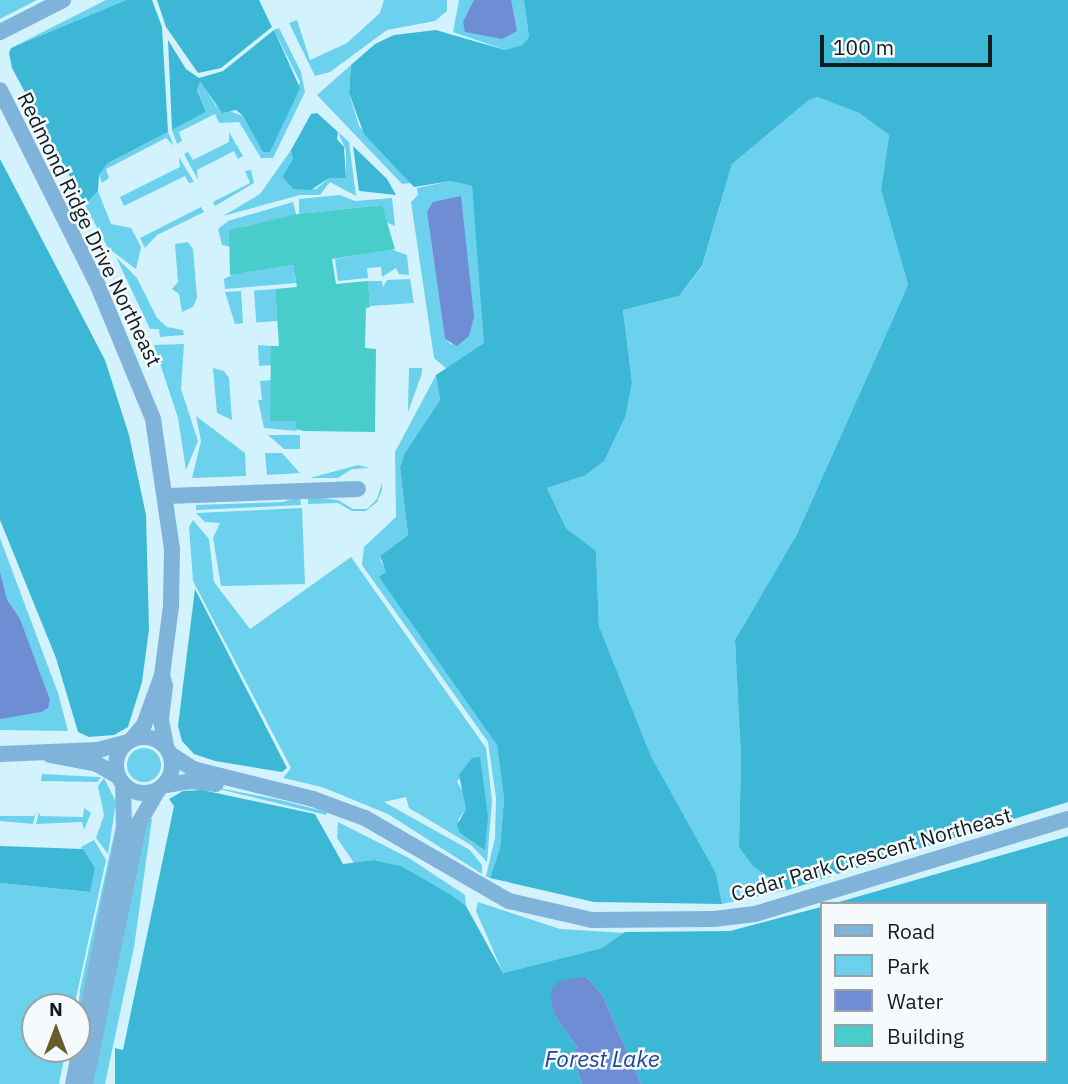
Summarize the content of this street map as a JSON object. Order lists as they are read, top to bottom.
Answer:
{
  "streets": {
    "street": ["Redmond Ridge Drive Northeast", "Cedar Park Crescent Northeast"]
  },
  "crossings": [
    ["Redmond Ridge Drive Northeast", "Cedar Park Crescent Northeast"]
  ],
  "water": ["Forest Lake"],
  "legend": [
    "Road",
    "Park",
    "Water",
    "Building"
  ],
  "scale_bar": "100 m",
  "north": "top"
}
